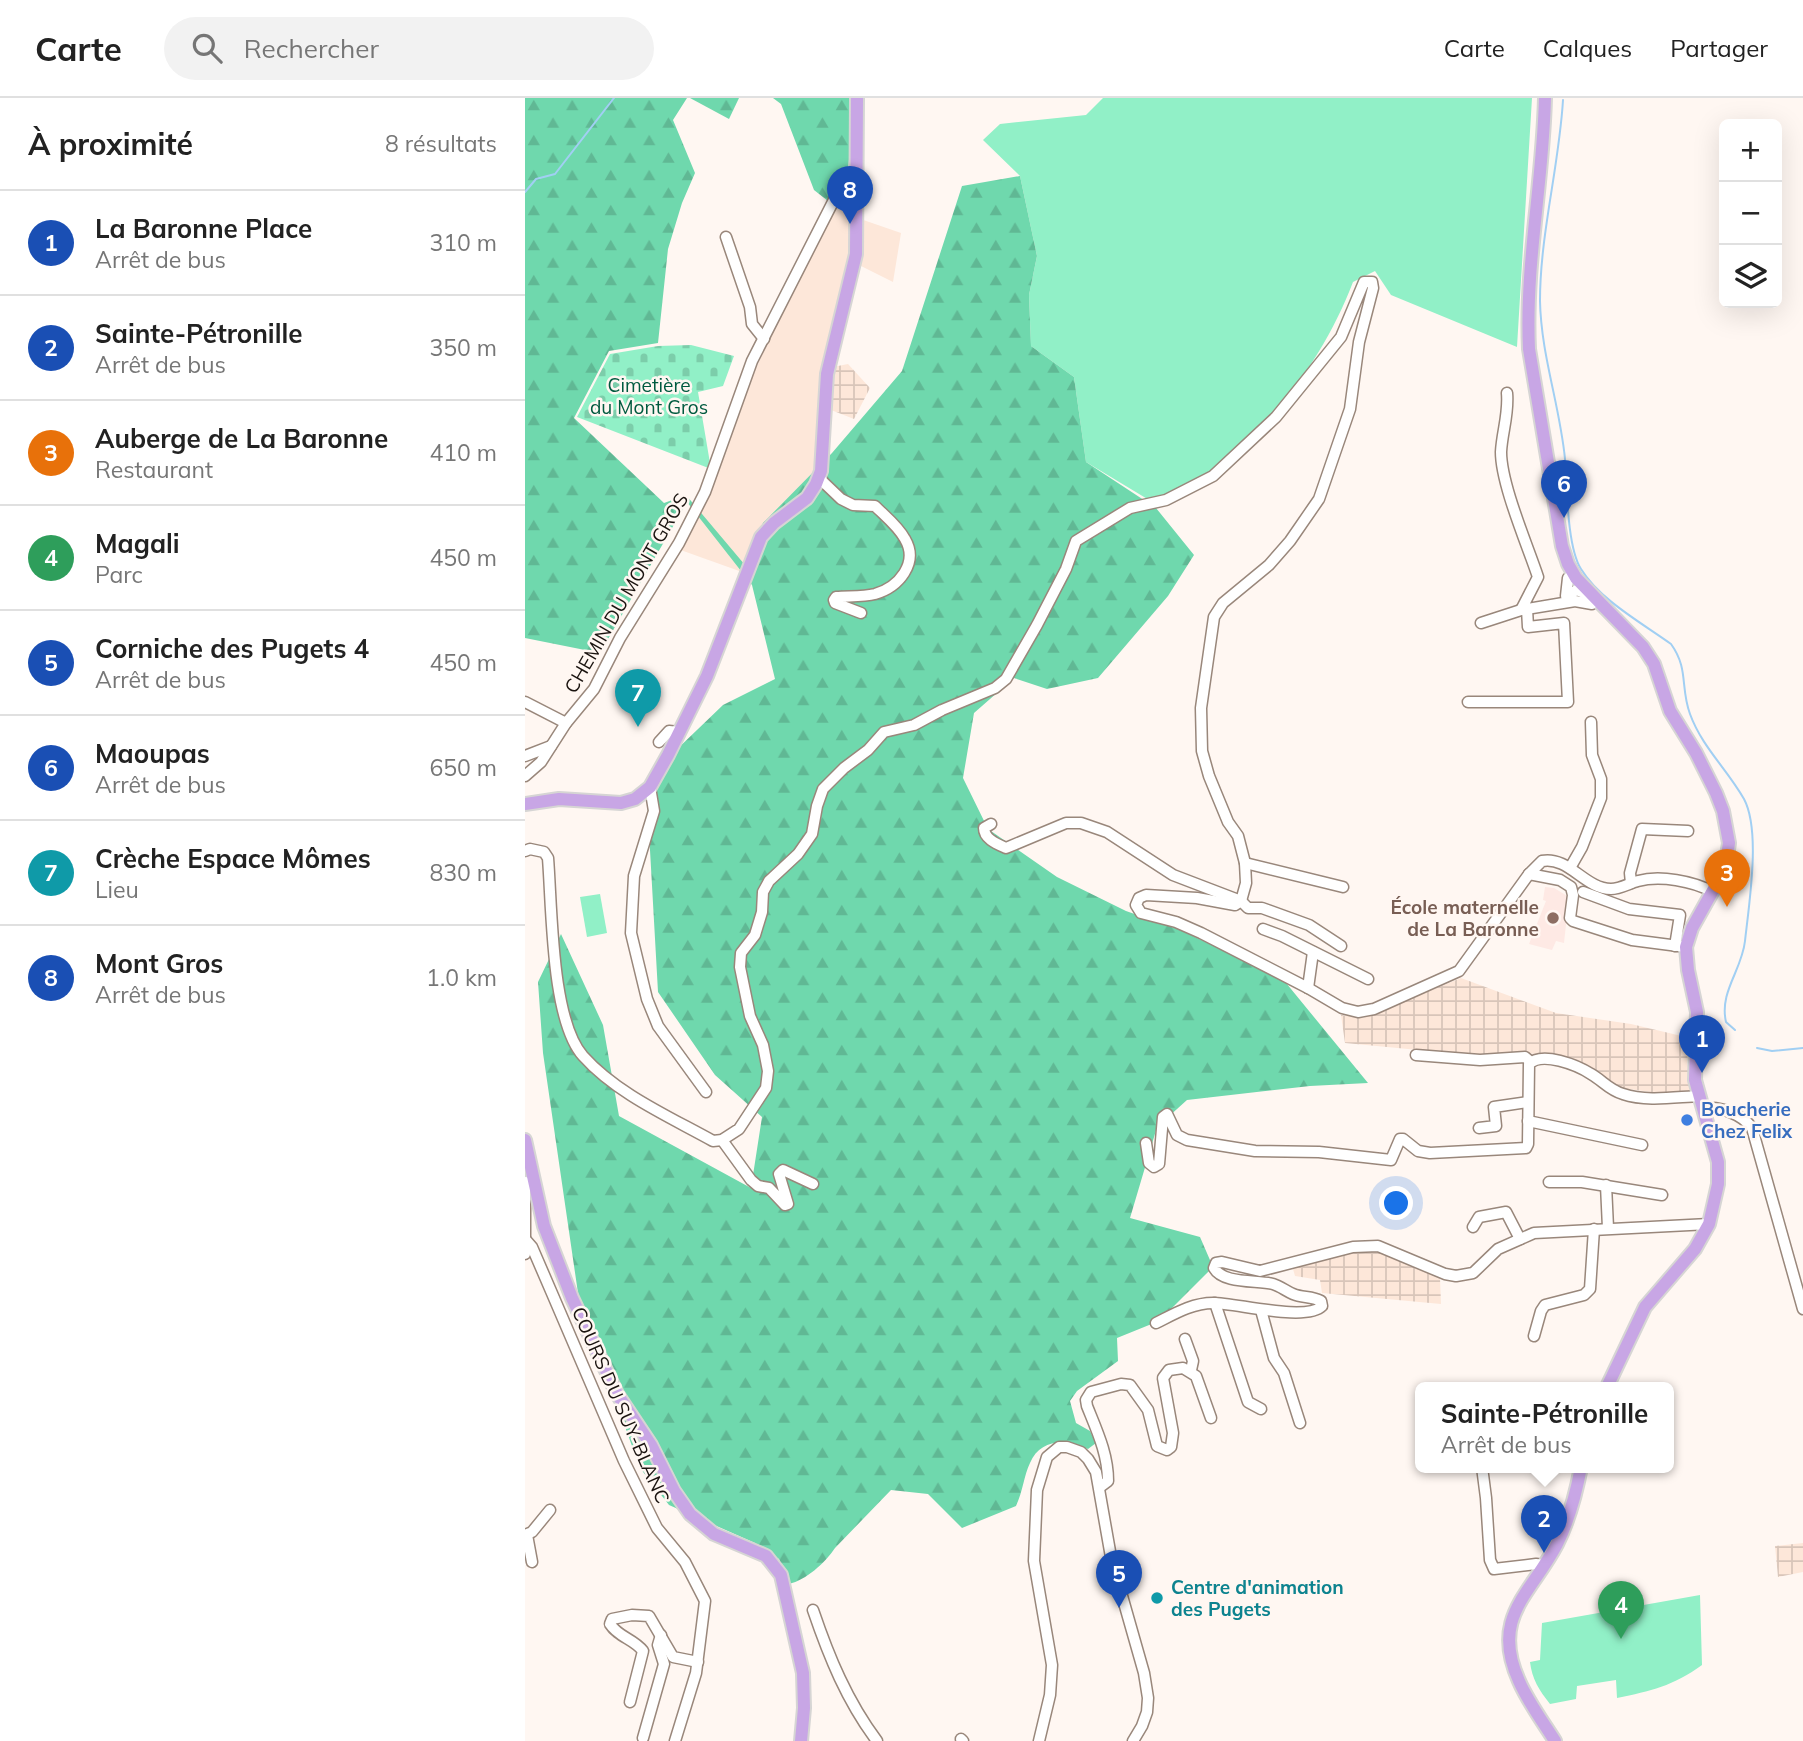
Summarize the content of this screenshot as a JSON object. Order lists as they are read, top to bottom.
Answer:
{
  "streets": {
    "street": ["CHEMIN DU MONT GROS", "COURS DU SUY-BLANC"]
  },
  "parks": ["Cimetière du Mont Gros"],
  "places": ["École maternelle de La Baronne", "Boucherie Chez Felix", "Centre d'animation des Pugets"],
  "page": {
    "header": "Carte",
    "search": "Rechercher",
    "nav": ["Carte", "Calques", "Partager"],
    "heading": ["À proximité", "8 résultats"],
    "map_buttons": ["+", "−"],
    "pins": [
      "8",
      "6",
      "7",
      "3",
      "1",
      "2",
      "5",
      "4"
    ],
    "list": [
      {
        "mark": "1",
        "name": "La Baronne Place",
        "note": "Arrêt de bus",
        "value": "310 m"
      },
      {
        "mark": "2",
        "name": "Sainte-Pétronille",
        "note": "Arrêt de bus",
        "value": "350 m"
      },
      {
        "mark": "3",
        "name": "Auberge de La Baronne",
        "note": "Restaurant",
        "value": "410 m"
      },
      {
        "mark": "4",
        "name": "Magali",
        "note": "Parc",
        "value": "450 m"
      },
      {
        "mark": "5",
        "name": "Corniche des Pugets 4",
        "note": "Arrêt de bus",
        "value": "450 m"
      },
      {
        "mark": "6",
        "name": "Maoupas",
        "note": "Arrêt de bus",
        "value": "650 m"
      },
      {
        "mark": "7",
        "name": "Crèche Espace Mômes",
        "note": "Lieu",
        "value": "830 m"
      },
      {
        "mark": "8",
        "name": "Mont Gros",
        "note": "Arrêt de bus",
        "value": "1.0 km"
      }
    ],
    "popup": ["Sainte-Pétronille", "Arrêt de bus"]
  }
}
